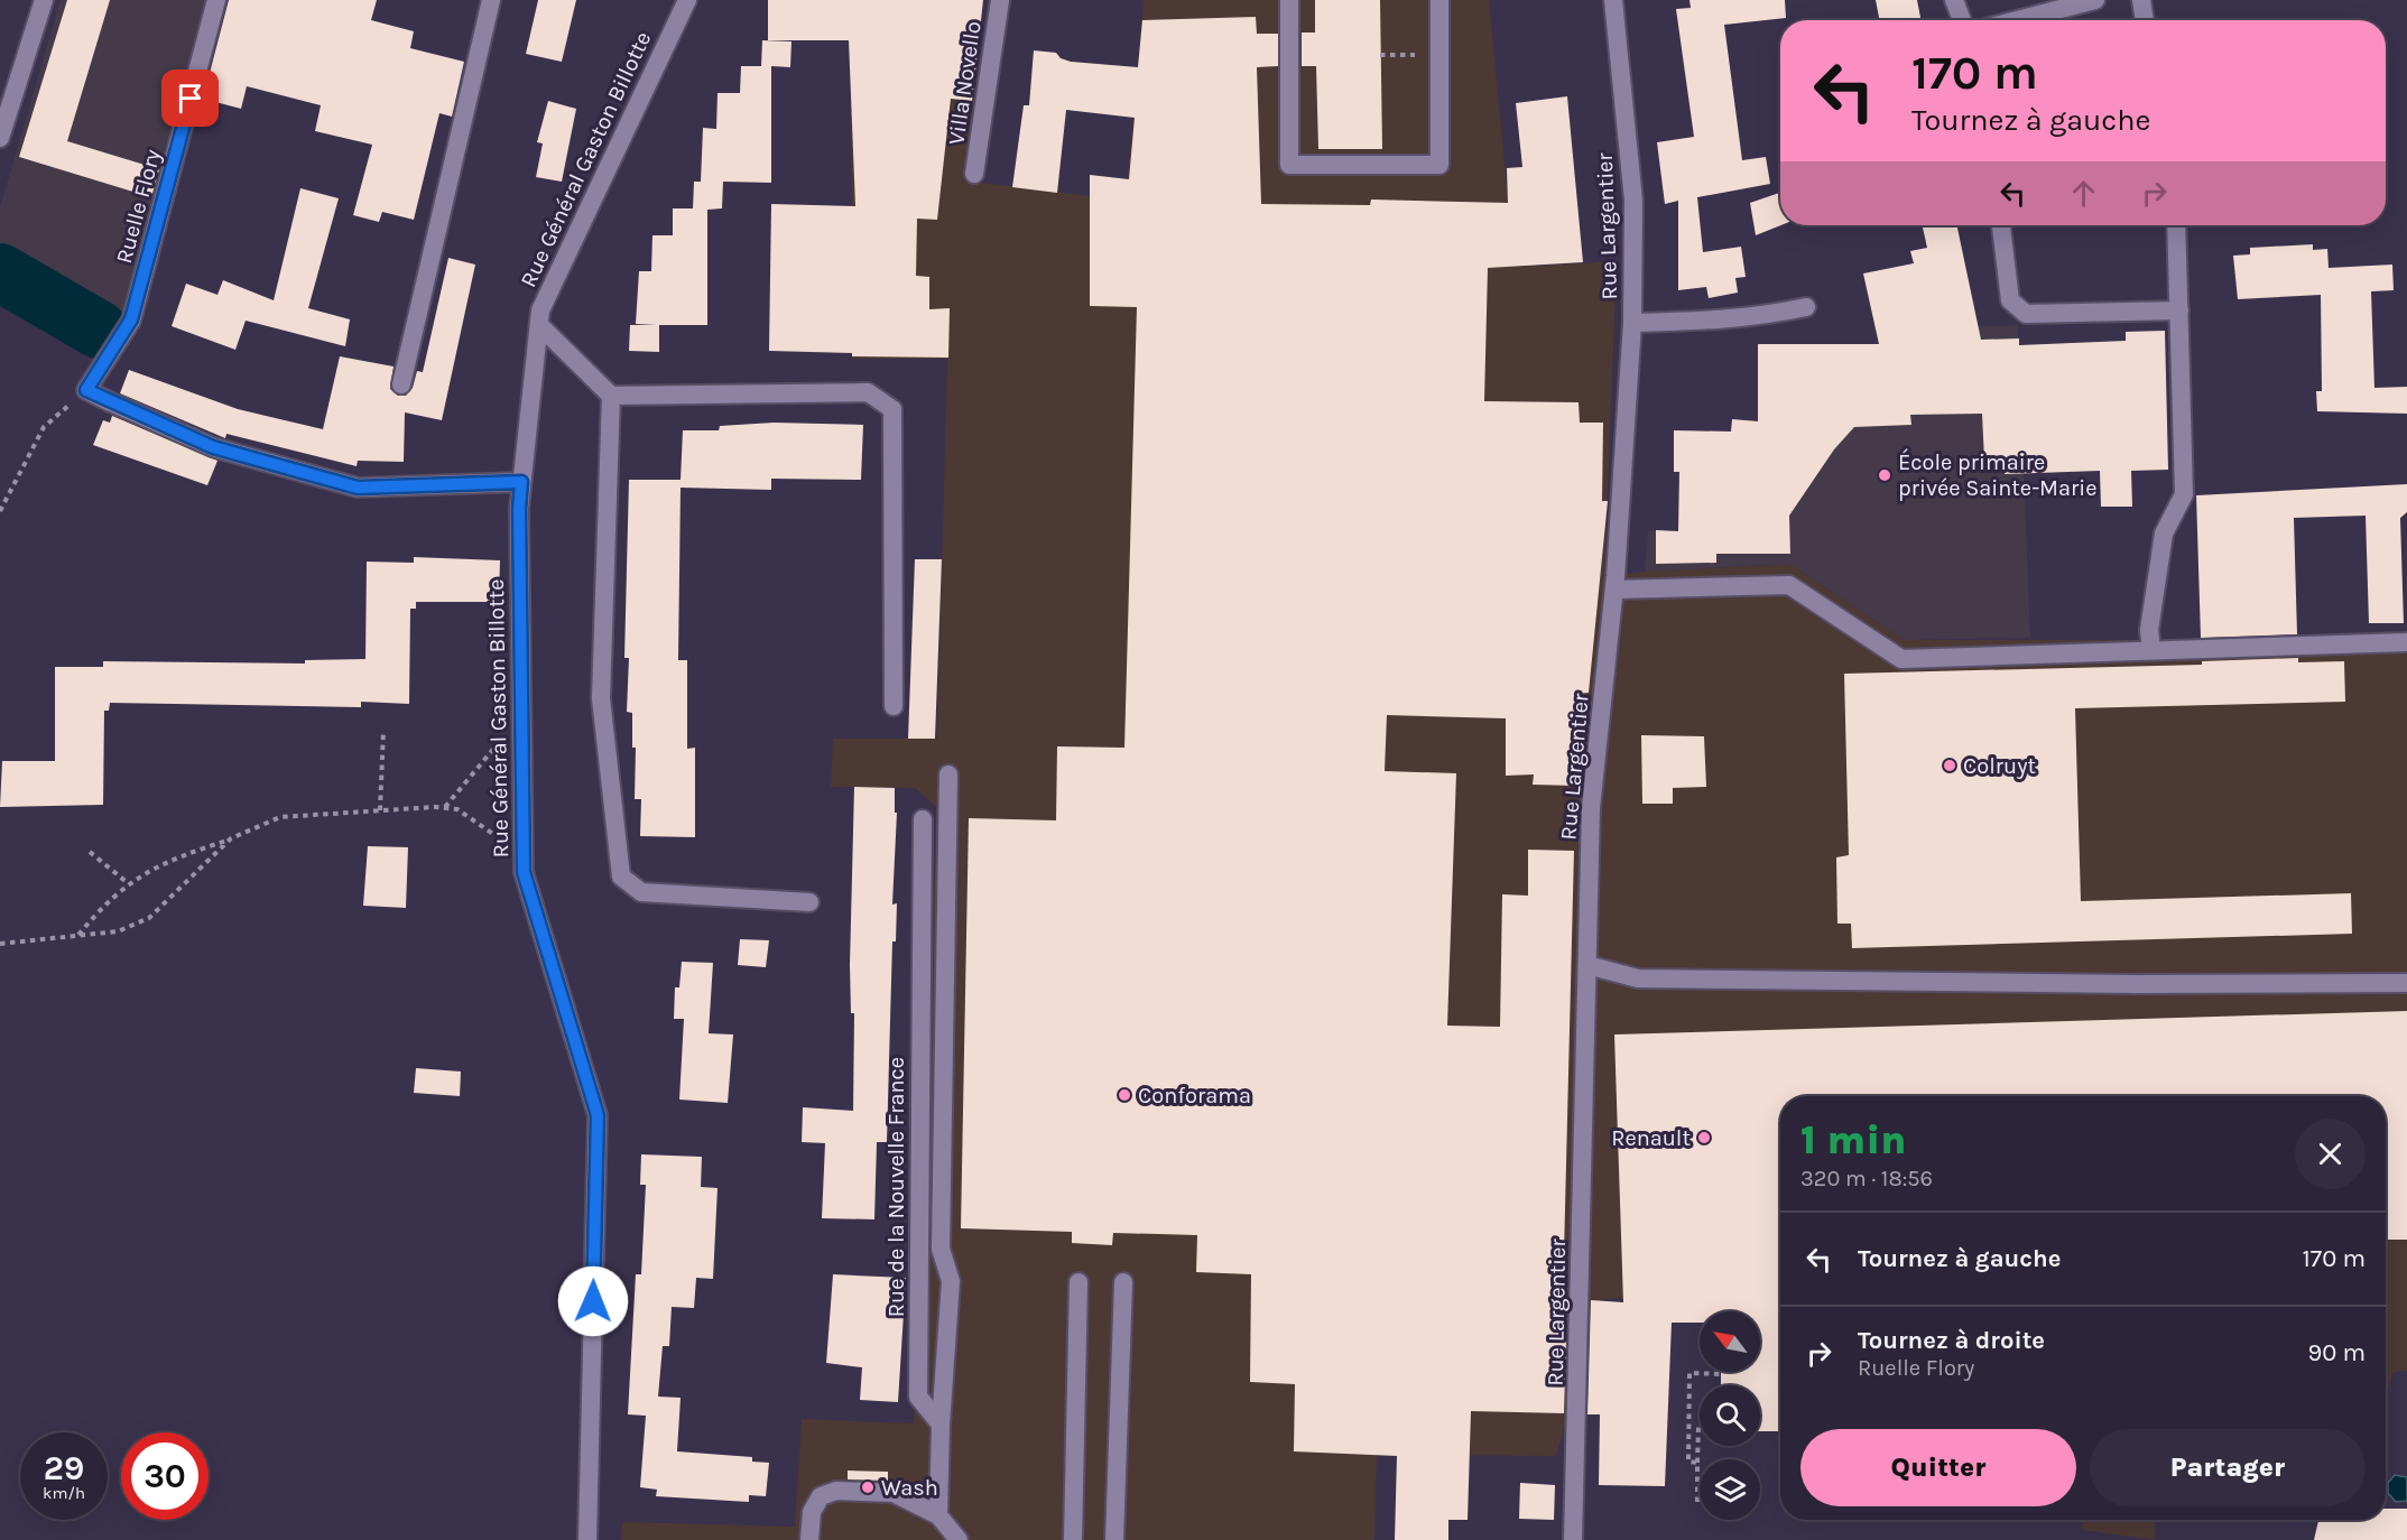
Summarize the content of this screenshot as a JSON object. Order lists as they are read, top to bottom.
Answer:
{
  "streets": {
    "street": [
      "Villa Novello",
      "Rue Général Gaston Billotte",
      "Ruelle Flory",
      "Rue Largentier",
      "Rue de la Nouvelle France"
    ]
  },
  "places": [
    "École primaire privée Sainte-Marie",
    "Colruyt",
    "Conforama",
    "Renault",
    "Wash"
  ],
  "north": "top left",
  "page": {
    "turn": ["170 m", "Tournez à gauche"],
    "heading": ["1 min", "320 m · 18:56"],
    "list": [
      {
        "name": "Tournez à gauche",
        "value": "170 m"
      },
      {
        "name": "Tournez à droite",
        "note": "Ruelle Flory",
        "value": "90 m"
      }
    ],
    "buttons": ["Quitter", "Partager"],
    "speed": "29 km/h",
    "limit": "30"
  }
}
